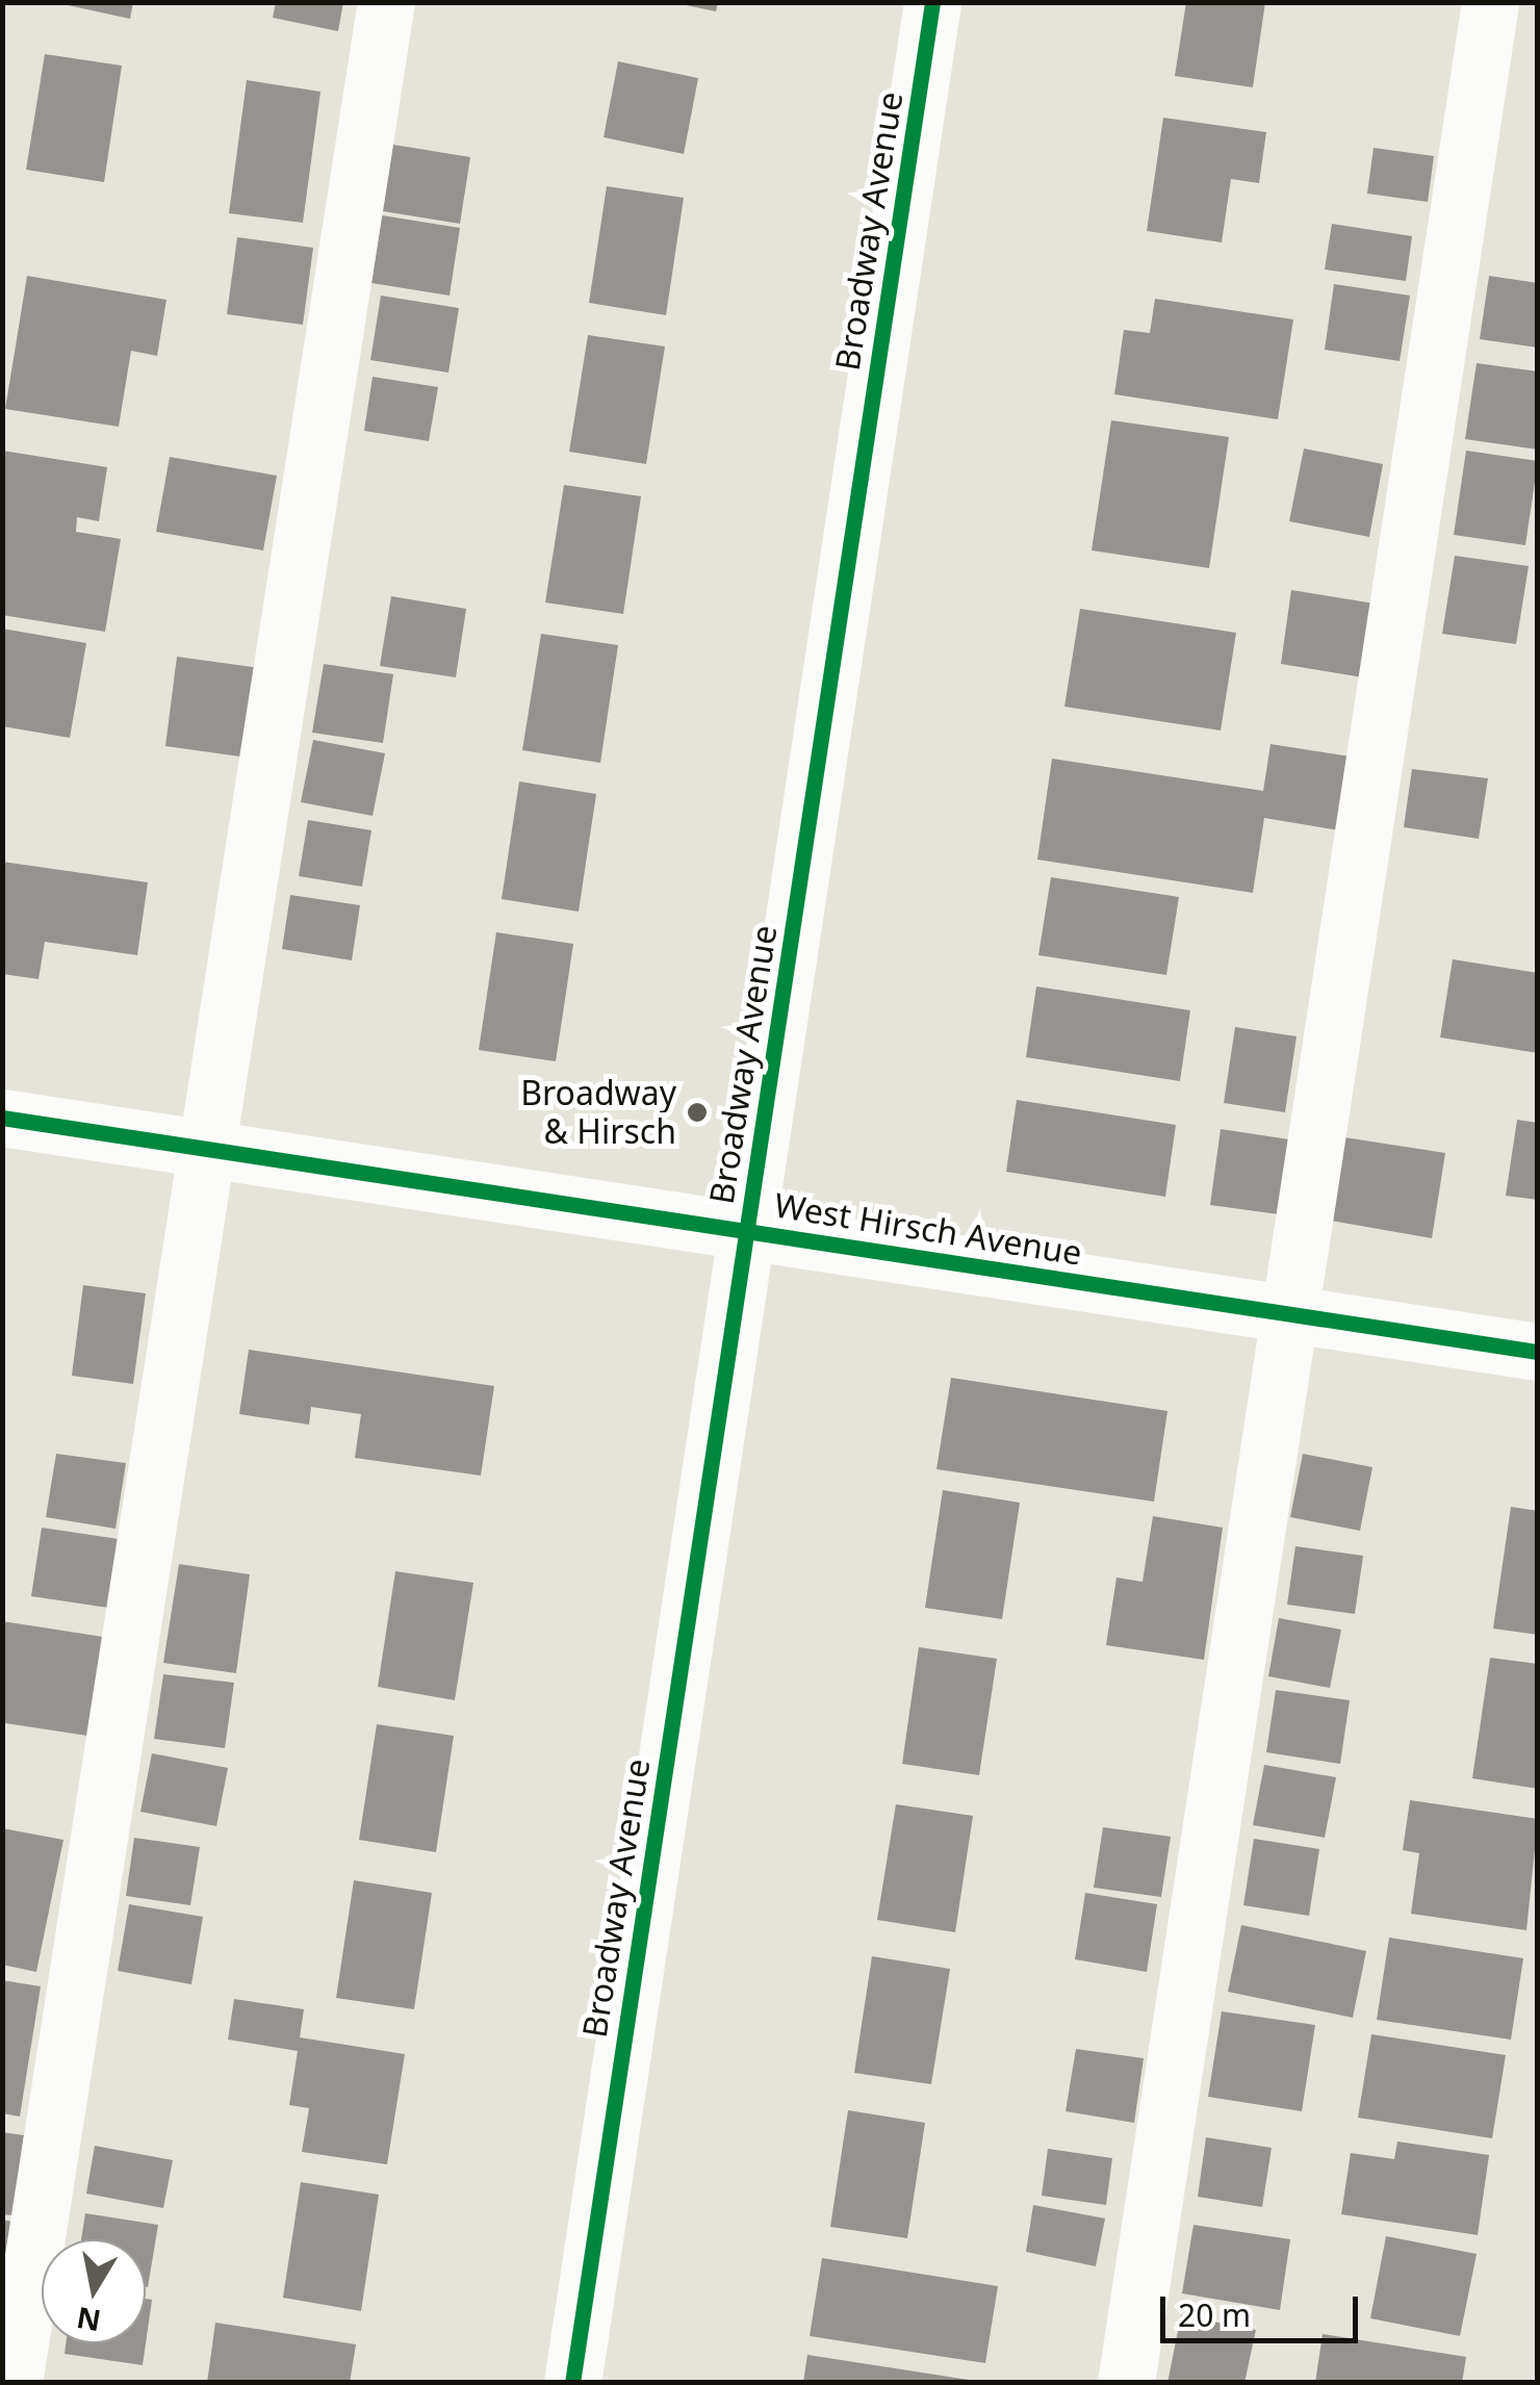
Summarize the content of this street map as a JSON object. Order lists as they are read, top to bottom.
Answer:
{
  "streets": {
    "street": ["Broadway Avenue", "West Hirsch Avenue"]
  },
  "crossings": [
    ["Broadway Avenue", "West Hirsch Avenue"]
  ],
  "places": ["Broadway & Hirsch"],
  "scale_bar": "20 m",
  "north": "bottom"
}
